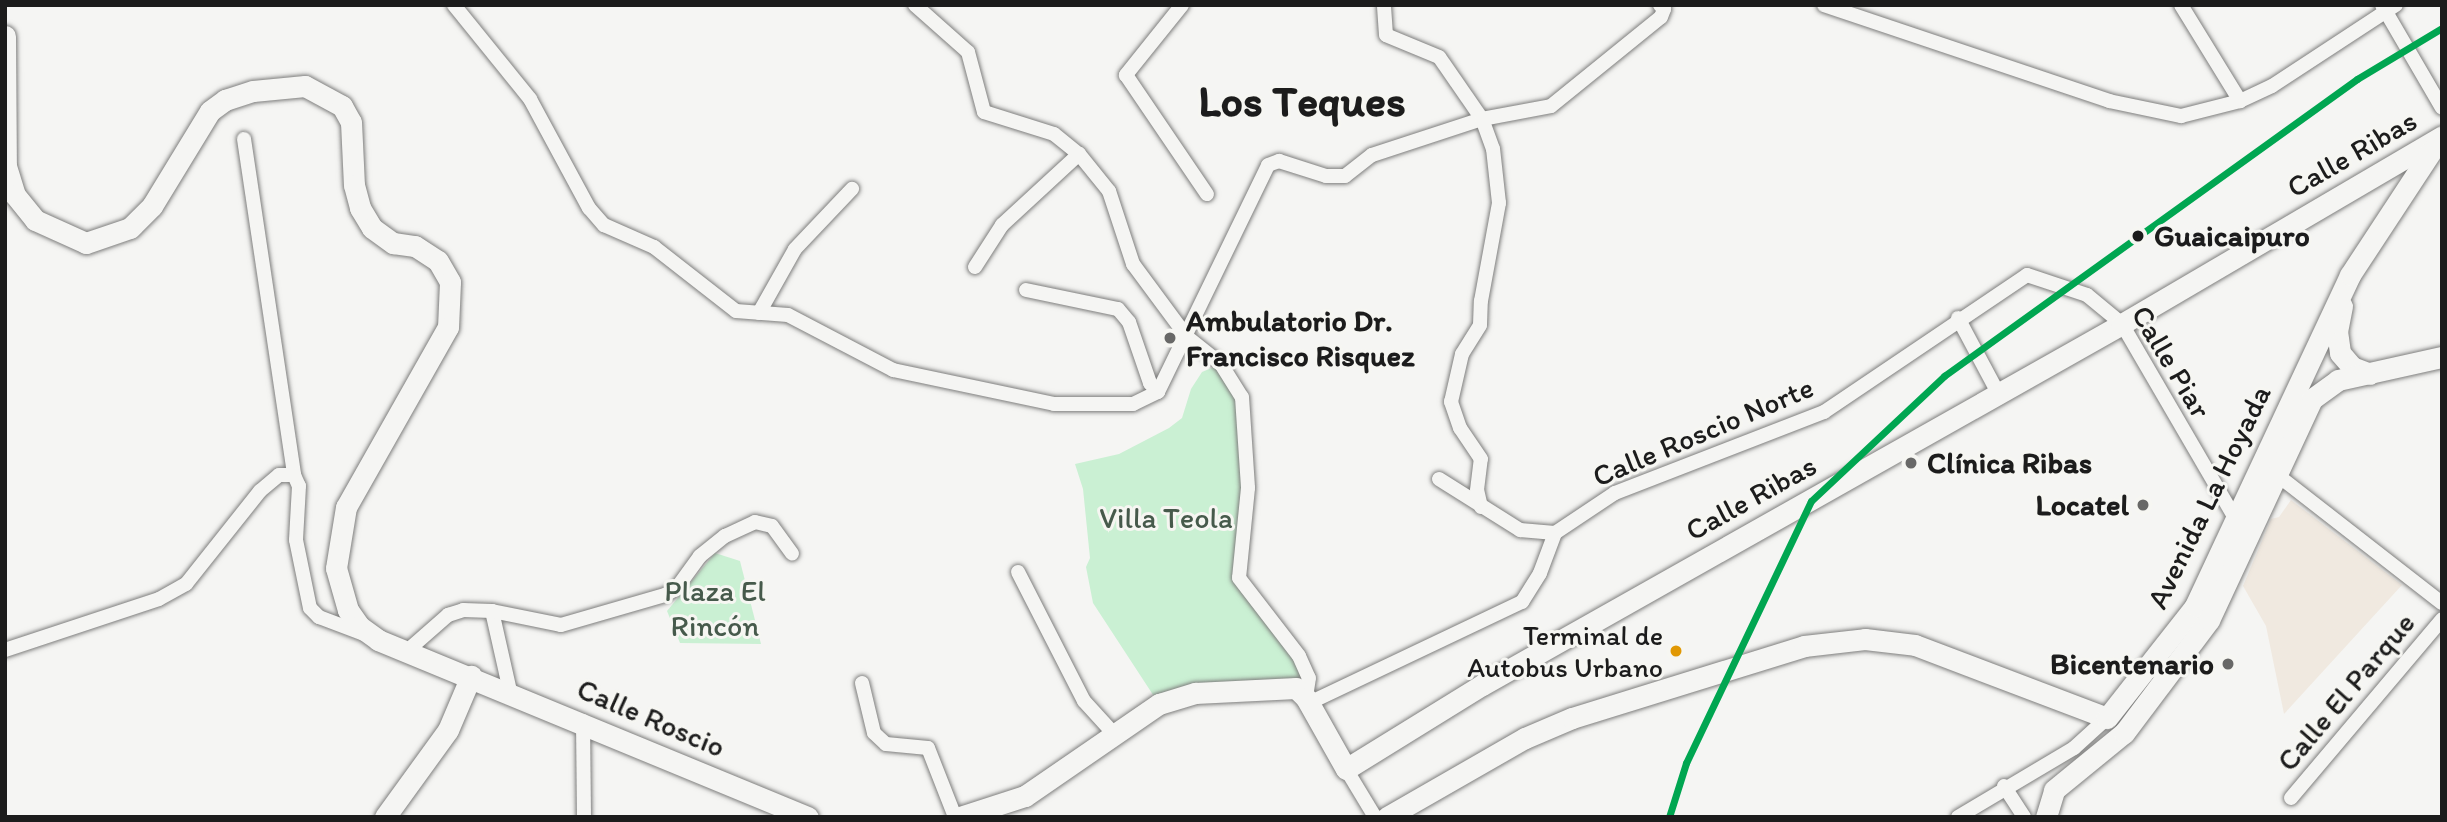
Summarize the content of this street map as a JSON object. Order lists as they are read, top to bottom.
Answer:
{
  "streets": {
    "street": [
      "Calle Ribas",
      "Calle Piar",
      "Calle Roscio Norte",
      "Avenida La Hoyada",
      "Calle El Parque",
      "Calle Roscio"
    ]
  },
  "crossings": [
    ["Calle Ribas", "Calle Piar"],
    ["Calle Ribas", "Avenida La Hoyada"],
    ["Calle Piar", "Calle Roscio Norte"],
    ["Calle Piar", "Avenida La Hoyada"]
  ],
  "districts": ["Los Teques"],
  "parks": ["Villa Teola", "Plaza El Rincón"],
  "places": [
    "Guaicaipuro",
    "Ambulatorio Dr. Francisco Risquez",
    "Clínica Ribas",
    "Locatel",
    "Terminal de Autobus Urbano",
    "Bicentenario"
  ]
}
